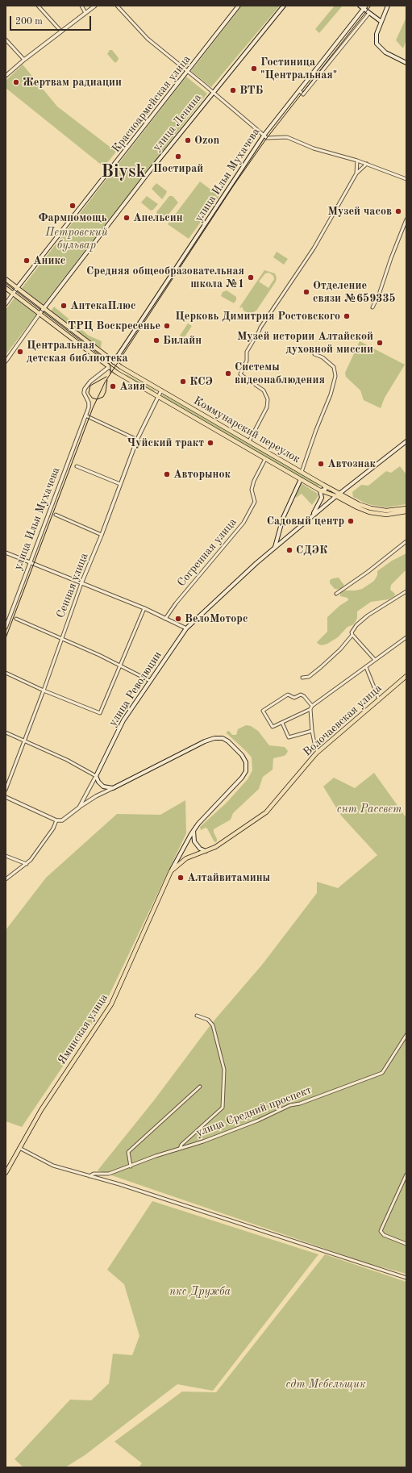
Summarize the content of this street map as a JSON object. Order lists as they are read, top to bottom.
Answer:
{
  "streets": {
    "main road": [
      "Красноармейская улица",
      "улица Ленина",
      "улица Ильи Мухачева",
      "Коммунарский переулок",
      "улица Революции",
      "Волочаевская улица",
      "Яминская улица"
    ],
    "street": ["Согренная улица", "Сенная улица", "улица Средний проспект"]
  },
  "crossings": [
    ["Красноармейская улица", "Коммунарский переулок"],
    ["улица Ленина", "Коммунарский переулок"],
    ["улица Ильи Мухачева", "Коммунарский переулок"],
    ["Коммунарский переулок", "Согренная улица"],
    ["Коммунарский переулок", "Сенная улица"],
    ["Коммунарский переулок", "улица Революции"],
    ["Сенная улица", "улица Революции"],
    ["Волочаевская улица", "Яминская улица"]
  ],
  "districts": ["Biysk"],
  "parks": [
    "Петровский бульвар",
    "снт Рассвет",
    "пкс Дружба",
    "сдт Мебельщик"
  ],
  "places": [
    "Гостиница \"Центральная\"",
    "Жертвам радиации",
    "ВТБ",
    "Ozon",
    "Постирай",
    "Фармпомощь",
    "Музей часов",
    "Апельсин",
    "Аникс",
    "Средняя общеобразовательная школа №1",
    "Отделение связи №659335",
    "АптекаПлюс",
    "Церковь Димитрия Ростовского",
    "ТРЦ Воскресенье",
    "Билайн",
    "Музей истории Алтайской духовной миссии",
    "Центральная детская библиотека",
    "Системы видеонаблюдения",
    "КСЭ",
    "Азия",
    "Чуйский тракт",
    "Автознак",
    "Авторынок",
    "Садовый центр",
    "СДЭК",
    "ВелоМоторс",
    "Алтайвитамины"
  ],
  "scale_bar": "200 m"
}
